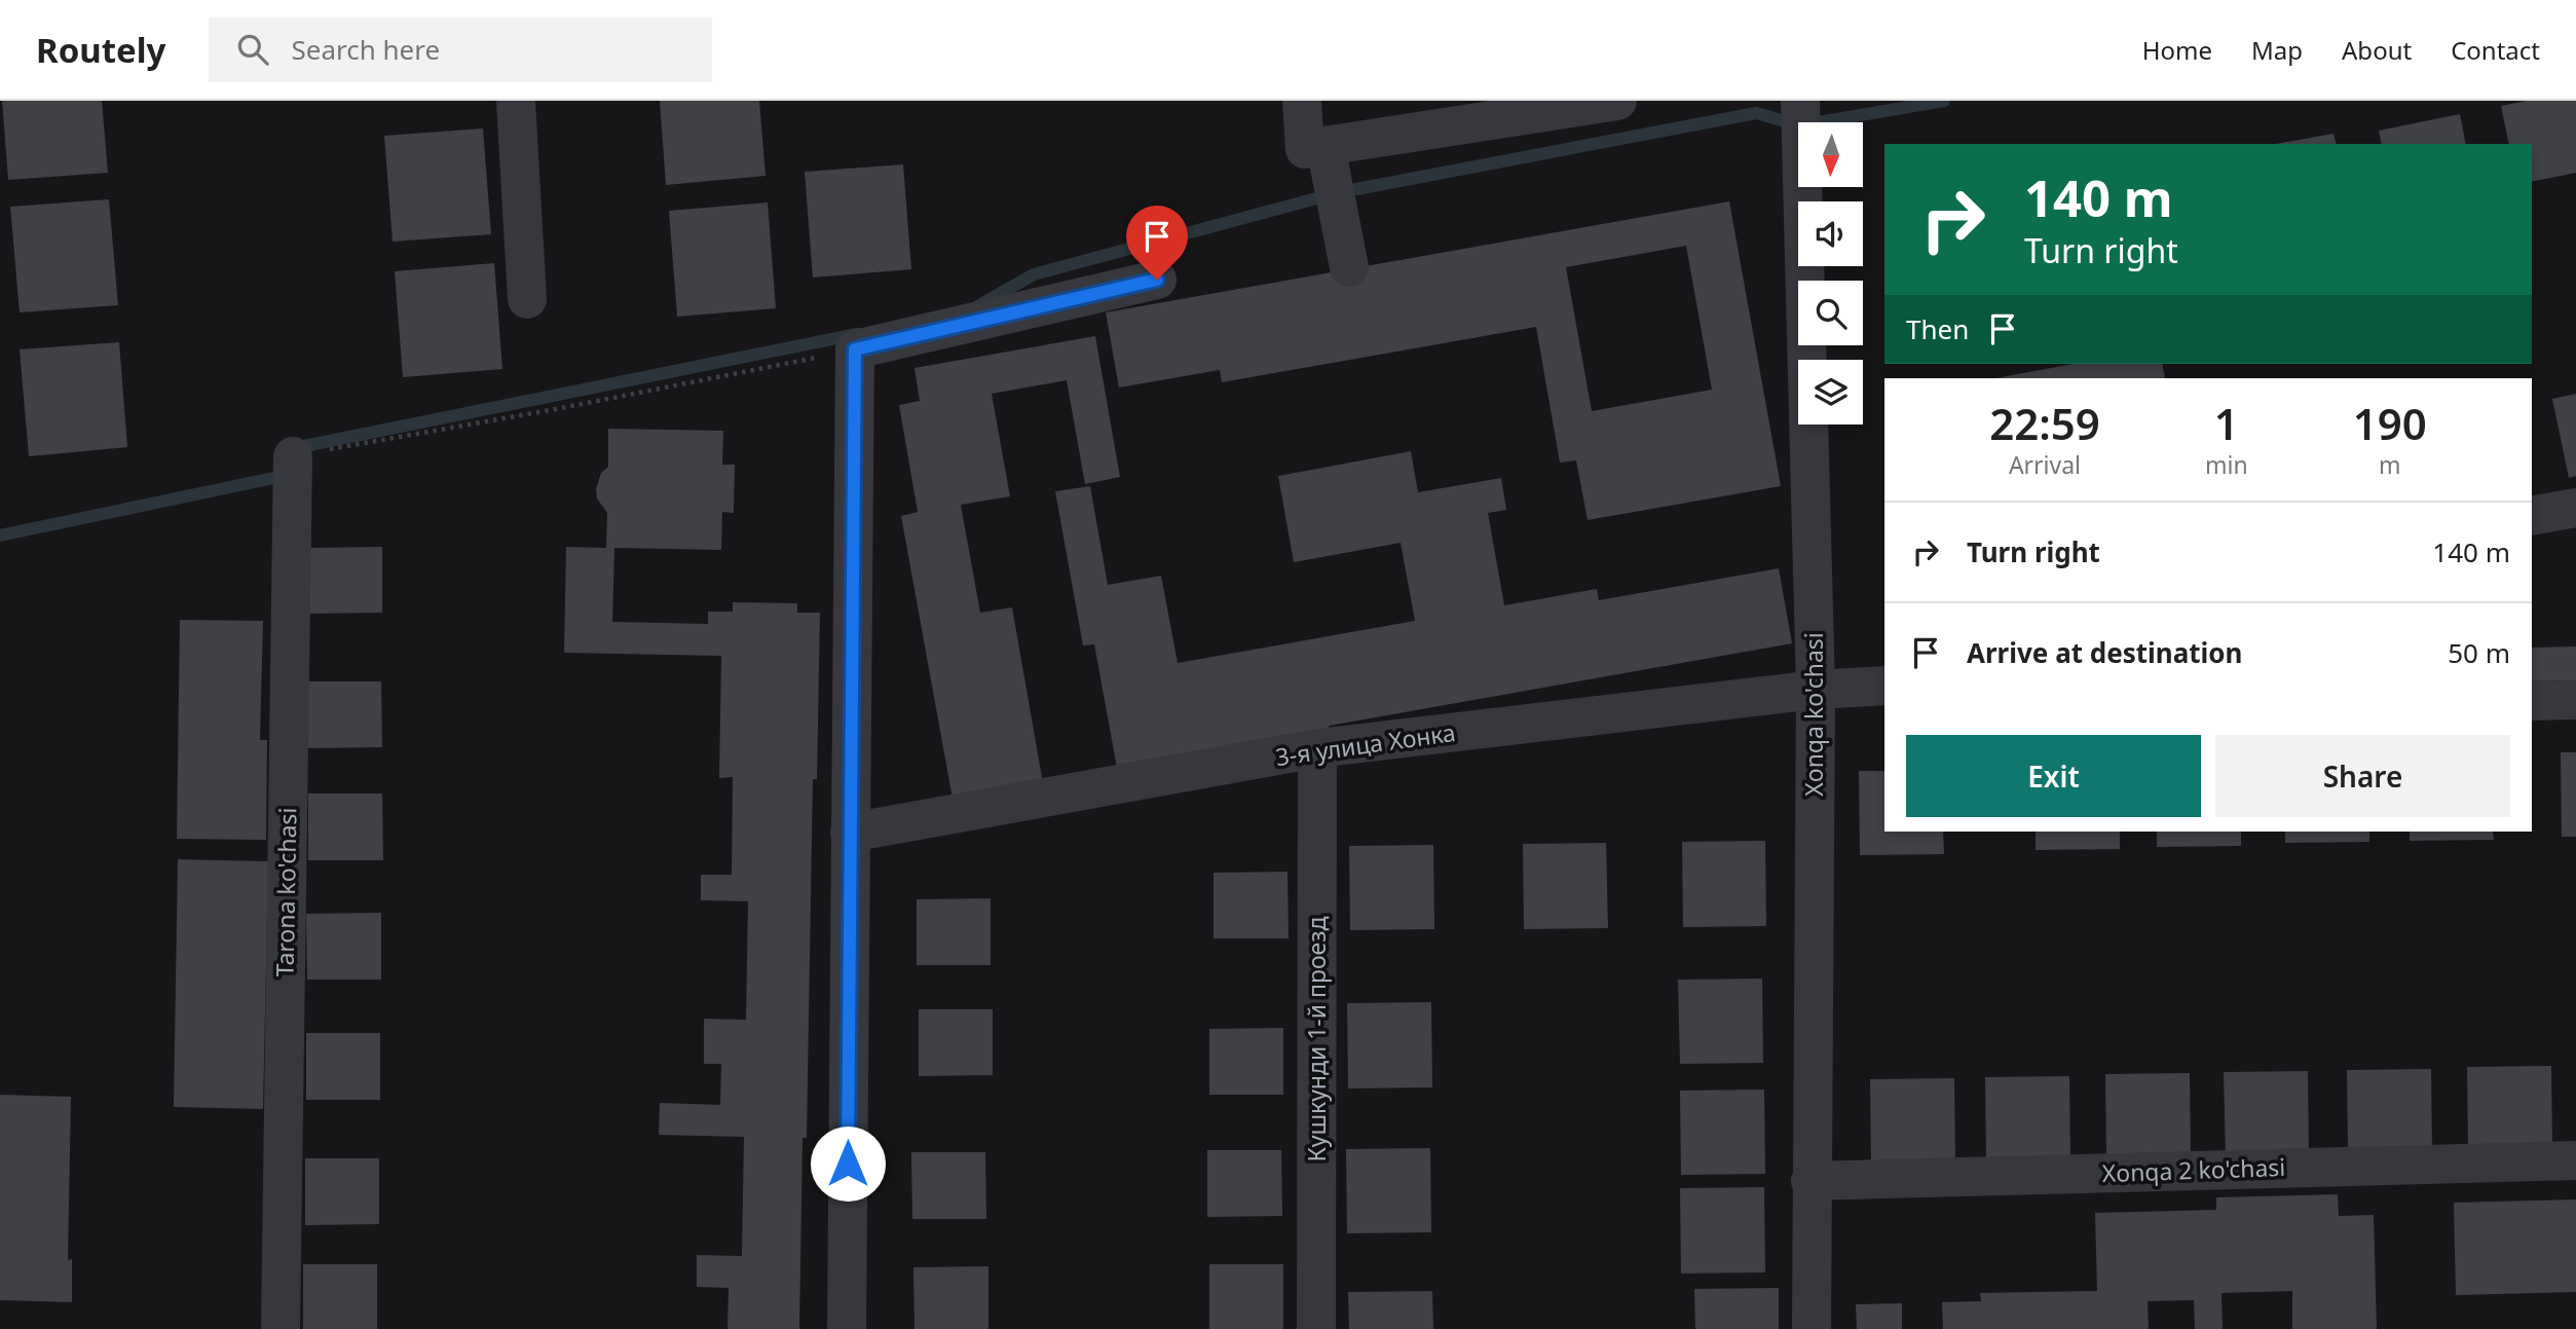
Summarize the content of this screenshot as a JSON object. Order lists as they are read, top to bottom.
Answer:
{
  "streets": {
    "street": [
      "Xonqa ko'chasi",
      "3-я улица Хонка",
      "Tarona ko'chasi",
      "Кушкунди 1-й проезд",
      "Xonqa 2 ko'chasi"
    ]
  },
  "crossings": [
    ["Xonqa ko'chasi", "3-я улица Хонка"],
    ["Xonqa ko'chasi", "Xonqa 2 ko'chasi"],
    ["3-я улица Хонка", "Кушкунди 1-й проезд"]
  ],
  "north": "bottom",
  "page": {
    "header": "Routely",
    "search": "Search here",
    "nav": [
      "Home",
      "Map",
      "About",
      "Contact"
    ],
    "turn": ["140 m", "Turn right"],
    "then": "Then",
    "eta": [
      "22:59",
      "Arrival",
      "1",
      "min",
      "190",
      "m"
    ],
    "list": [
      {
        "name": "Turn right",
        "value": "140 m"
      },
      {
        "name": "Arrive at destination",
        "value": "50 m"
      }
    ],
    "buttons": ["Exit", "Share"]
  }
}
